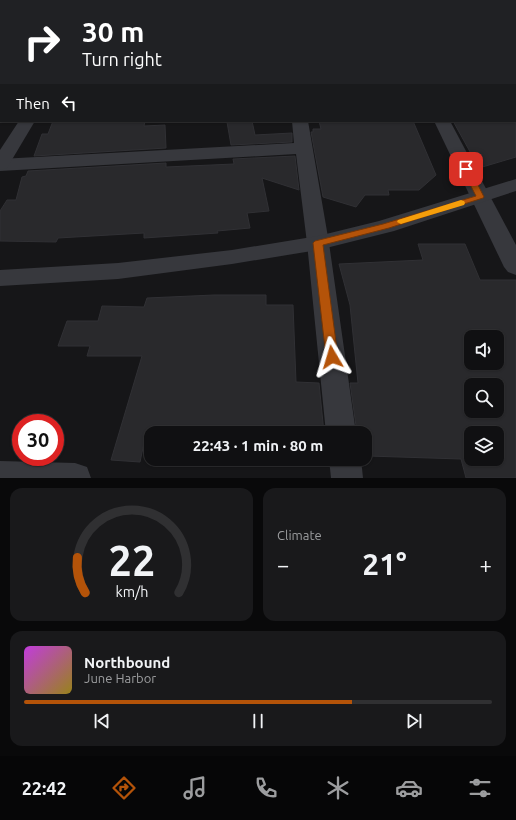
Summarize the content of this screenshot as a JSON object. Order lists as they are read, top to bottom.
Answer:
{
  "page": {
    "turn": ["30 m", "Turn right"],
    "then": "Then",
    "limit": "30",
    "trip": "22:43 · 1 min · 80 m",
    "tile": "Climate",
    "heat": ["−", "21°", "+"],
    "song": ["Northbound", "June Harbor"],
    "tabs": "22:42",
    "gauge": ["22", "km/h"]
  }
}
